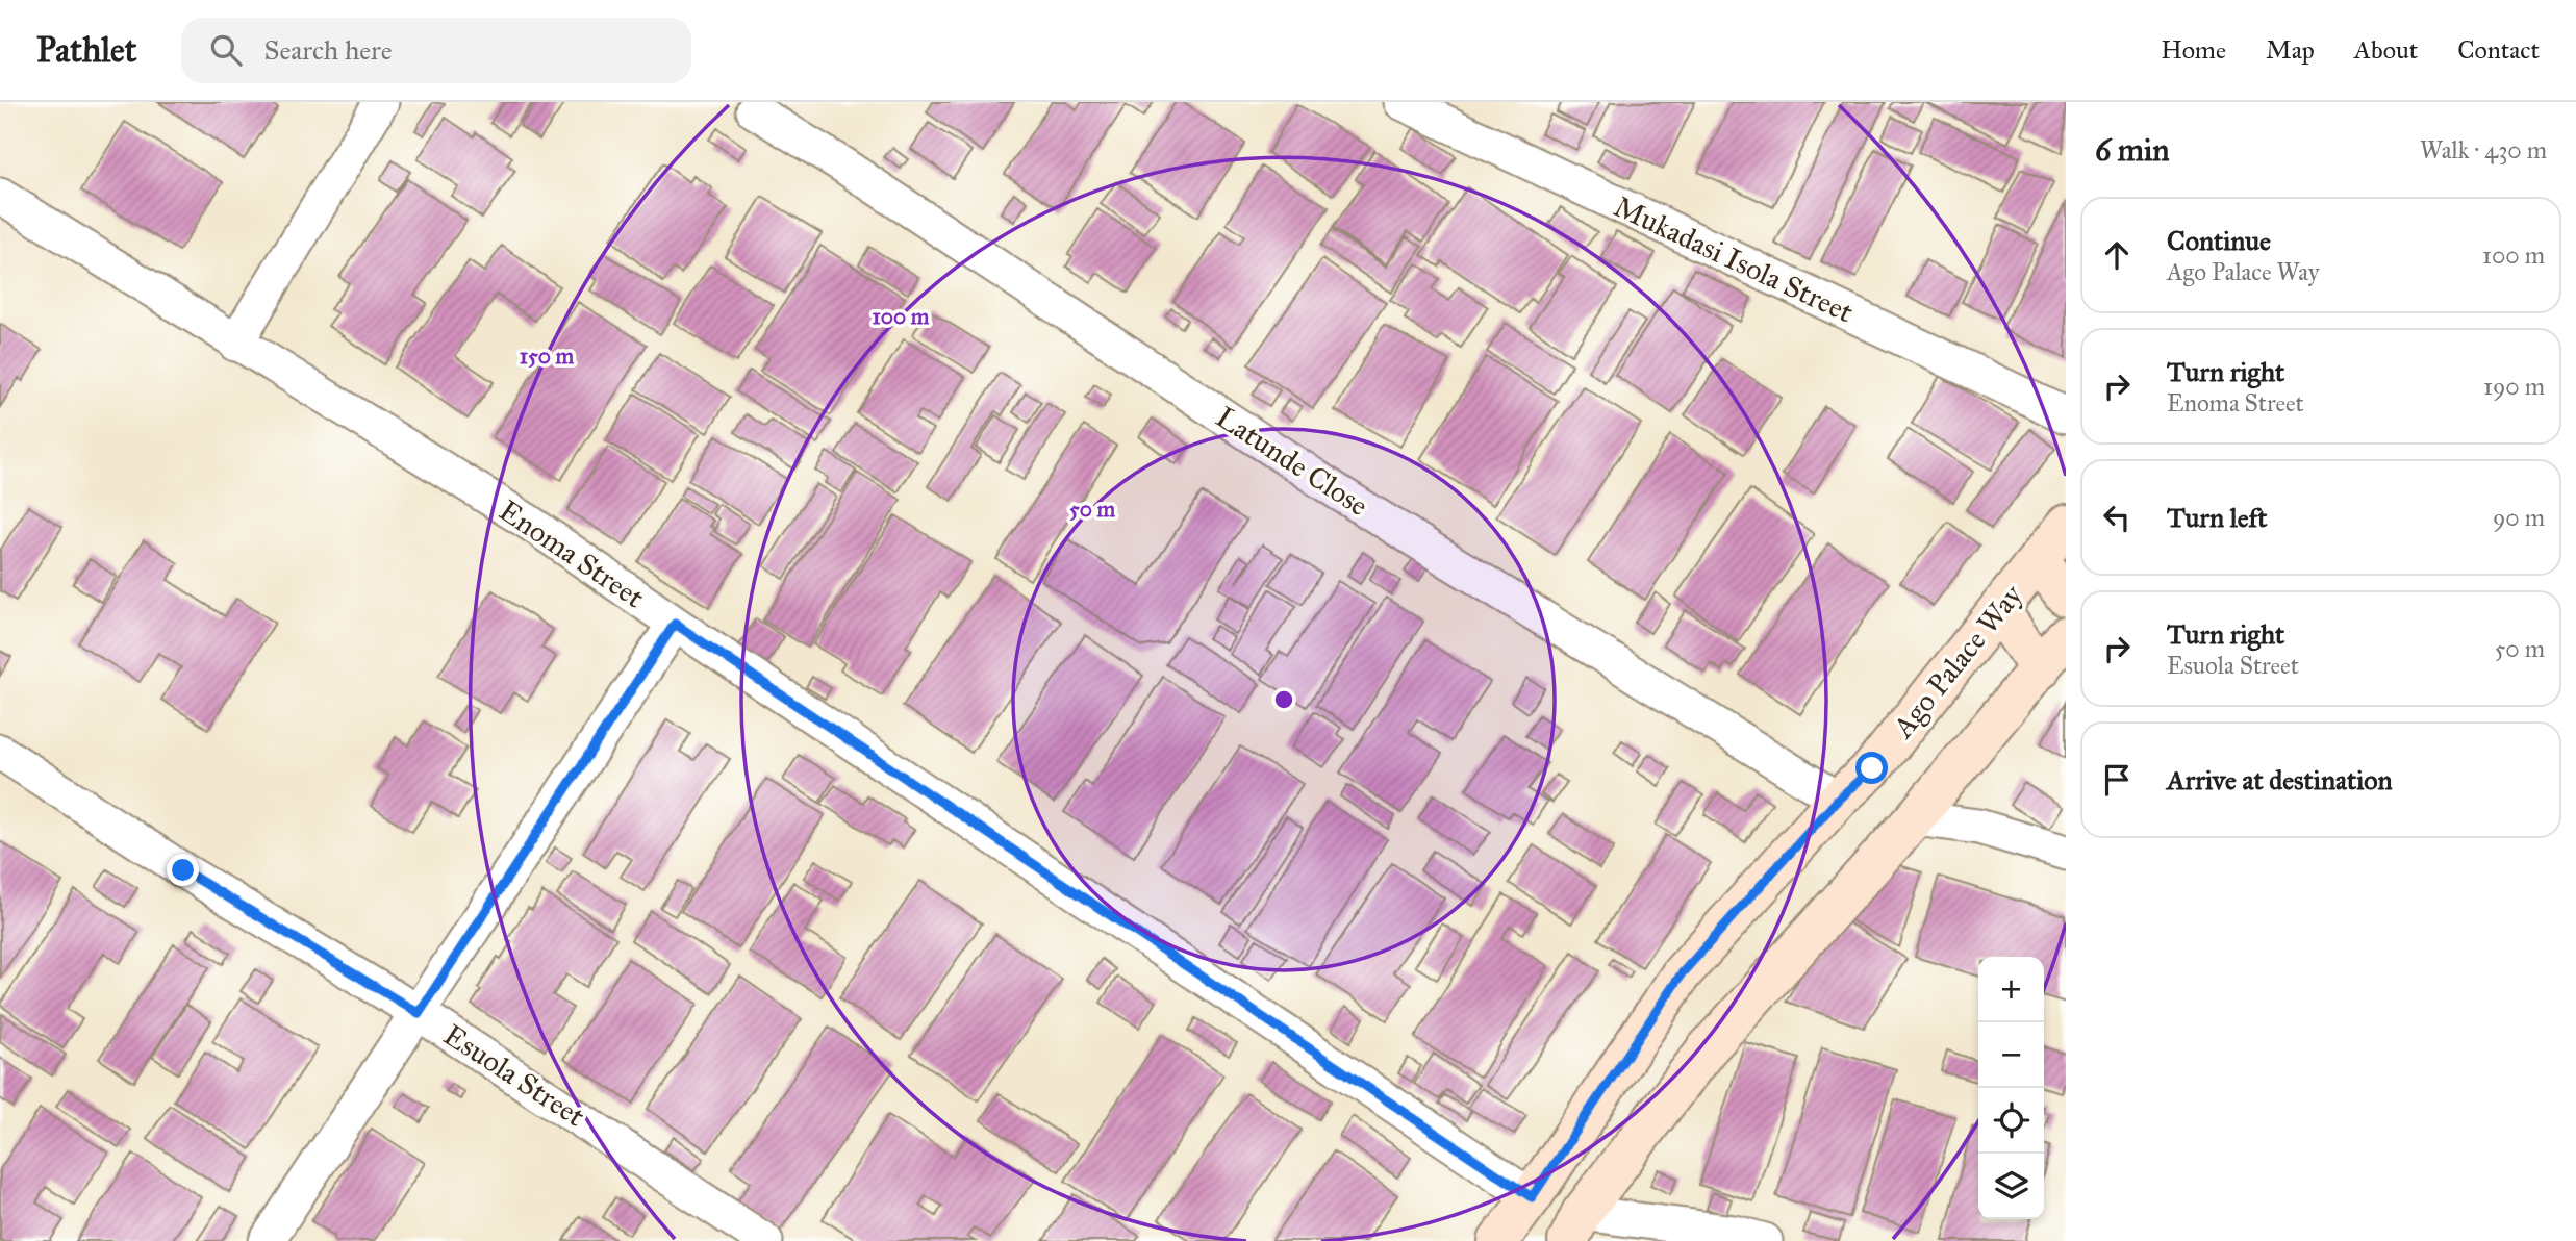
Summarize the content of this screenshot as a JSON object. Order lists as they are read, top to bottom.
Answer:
{
  "streets": {
    "main road": ["Ago Palace Way"],
    "street": [
      "Mukadasi Isola Street",
      "Latunde Close",
      "Enoma Street",
      "Esuola Street"
    ]
  },
  "crossings": [
    ["Latunde Close", "Ago Palace Way"],
    ["Enoma Street", "Ago Palace Way"]
  ],
  "page": {
    "header": "Pathlet",
    "search": "Search here",
    "nav": [
      "Home",
      "Map",
      "About",
      "Contact"
    ],
    "heading": ["6 min", "Walk · 430 m"],
    "list": [
      ["Continue", "Ago Palace Way", "100 m"],
      ["Turn right", "Enoma Street", "190 m"],
      ["Turn left", "90 m"],
      ["Turn right", "Esuola Street", "50 m"],
      "Arrive at destination"
    ],
    "map_buttons": ["+", "−"]
  },
  "rings": ["100 m", "150 m", "50 m"]
}
